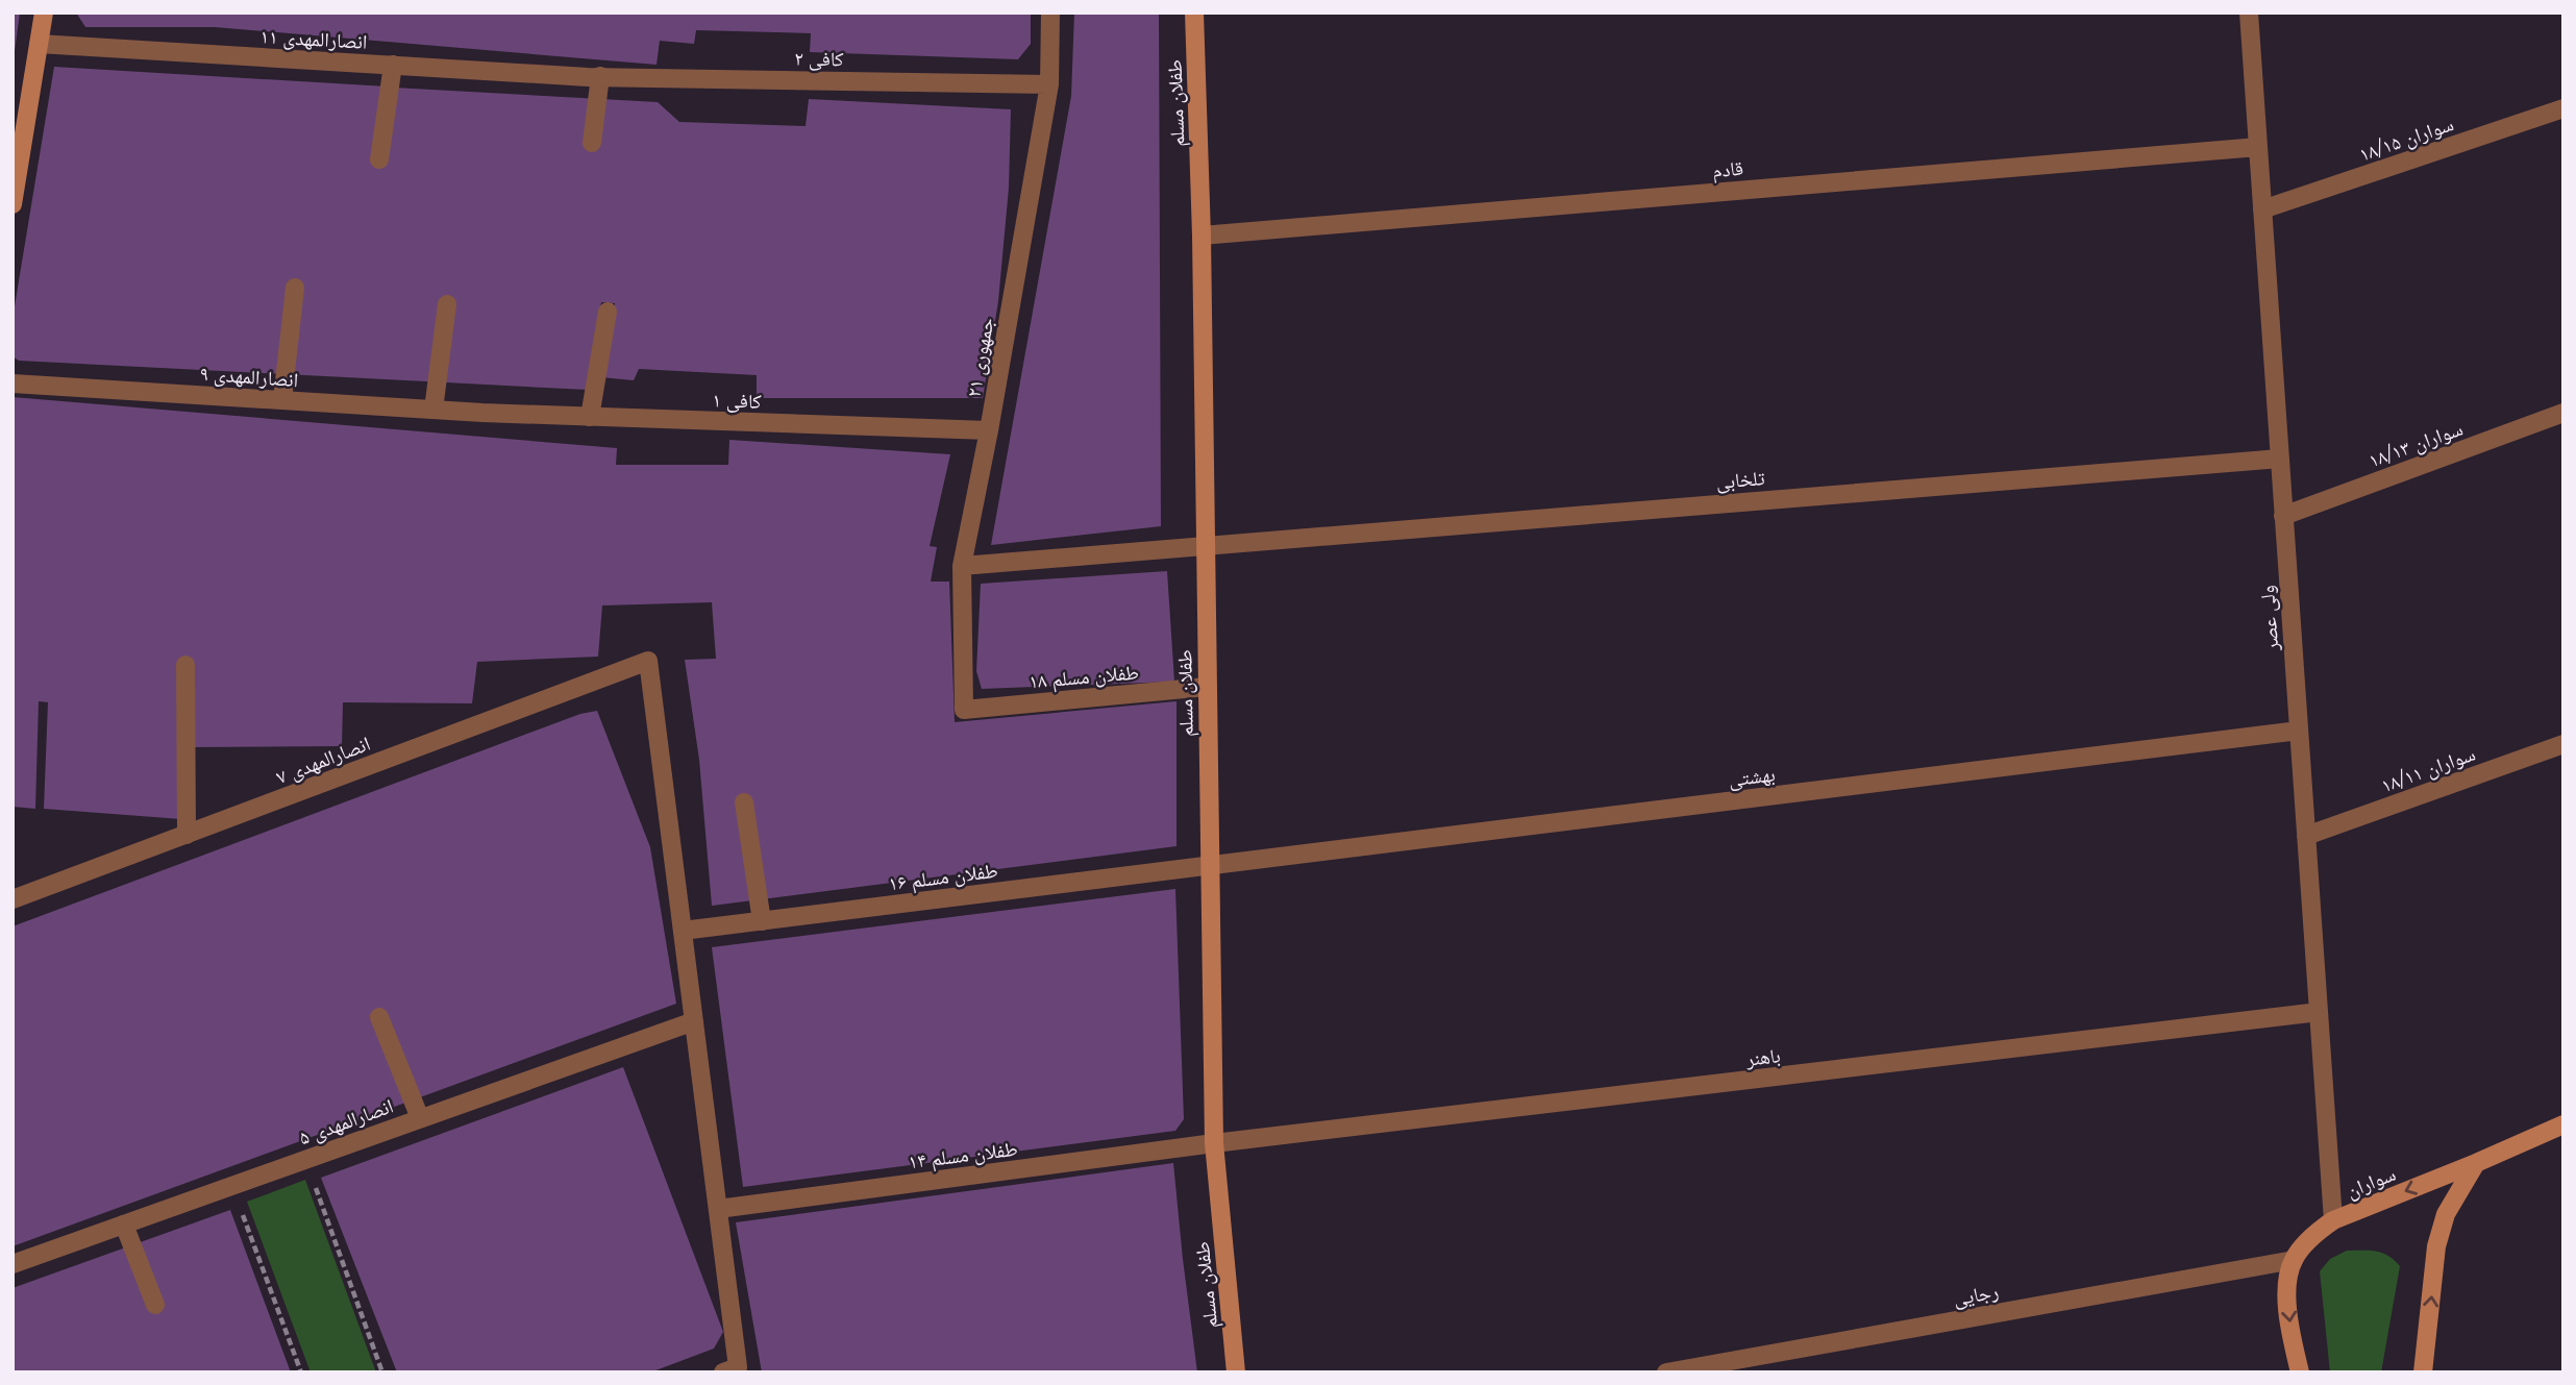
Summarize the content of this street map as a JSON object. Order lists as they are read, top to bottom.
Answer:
{
  "streets": {
    "street": [
      "انصارالمهدی ۱۱",
      "کافی ۲",
      "طفلان مسلم",
      "سواران ۱۸/۱۵",
      "قادم",
      "جمهوری ۲۱",
      "انصارالمهدی ۹",
      "کافی ۱",
      "سواران ۱۸/۱۳",
      "تلخابی",
      "ولی عصر",
      "طفلان مسلم ۱۸",
      "انصارالمهدی ۷",
      "سواران ۱۸/۱۱",
      "بهشتی",
      "طفلان مسلم ۱۶",
      "باهنر",
      "انصارالمهدی ۵",
      "طفلان مسلم ۱۴",
      "سواران",
      "رجایی"
    ]
  },
  "crossings": [
    ["انصارالمهدی ۱۱", "کافی ۲"],
    ["کافی ۲", "جمهوری ۲۱"],
    ["طفلان مسلم", "قادم"],
    ["طفلان مسلم", "تلخابی"],
    ["طفلان مسلم", "طفلان مسلم ۱۸"],
    ["طفلان مسلم", "بهشتی"],
    ["طفلان مسلم", "طفلان مسلم ۱۶"],
    ["طفلان مسلم", "باهنر"],
    ["طفلان مسلم", "طفلان مسلم ۱۴"],
    ["سواران ۱۸/۱۵", "ولی عصر"],
    ["قادم", "ولی عصر"],
    ["جمهوری ۲۱", "کافی ۱"],
    ["جمهوری ۲۱", "تلخابی"],
    ["جمهوری ۲۱", "طفلان مسلم ۱۸"],
    ["انصارالمهدی ۹", "کافی ۱"],
    ["سواران ۱۸/۱۳", "ولی عصر"],
    ["تلخابی", "ولی عصر"],
    ["ولی عصر", "سواران ۱۸/۱۱"],
    ["ولی عصر", "بهشتی"],
    ["ولی عصر", "باهنر"],
    ["ولی عصر", "سواران"],
    ["انصارالمهدی ۷", "طفلان مسلم ۱۶"],
    ["بهشتی", "طفلان مسلم ۱۶"],
    ["باهنر", "طفلان مسلم ۱۴"],
    ["سواران", "رجایی"]
  ],
  "one_way": ["سواران"]
}
